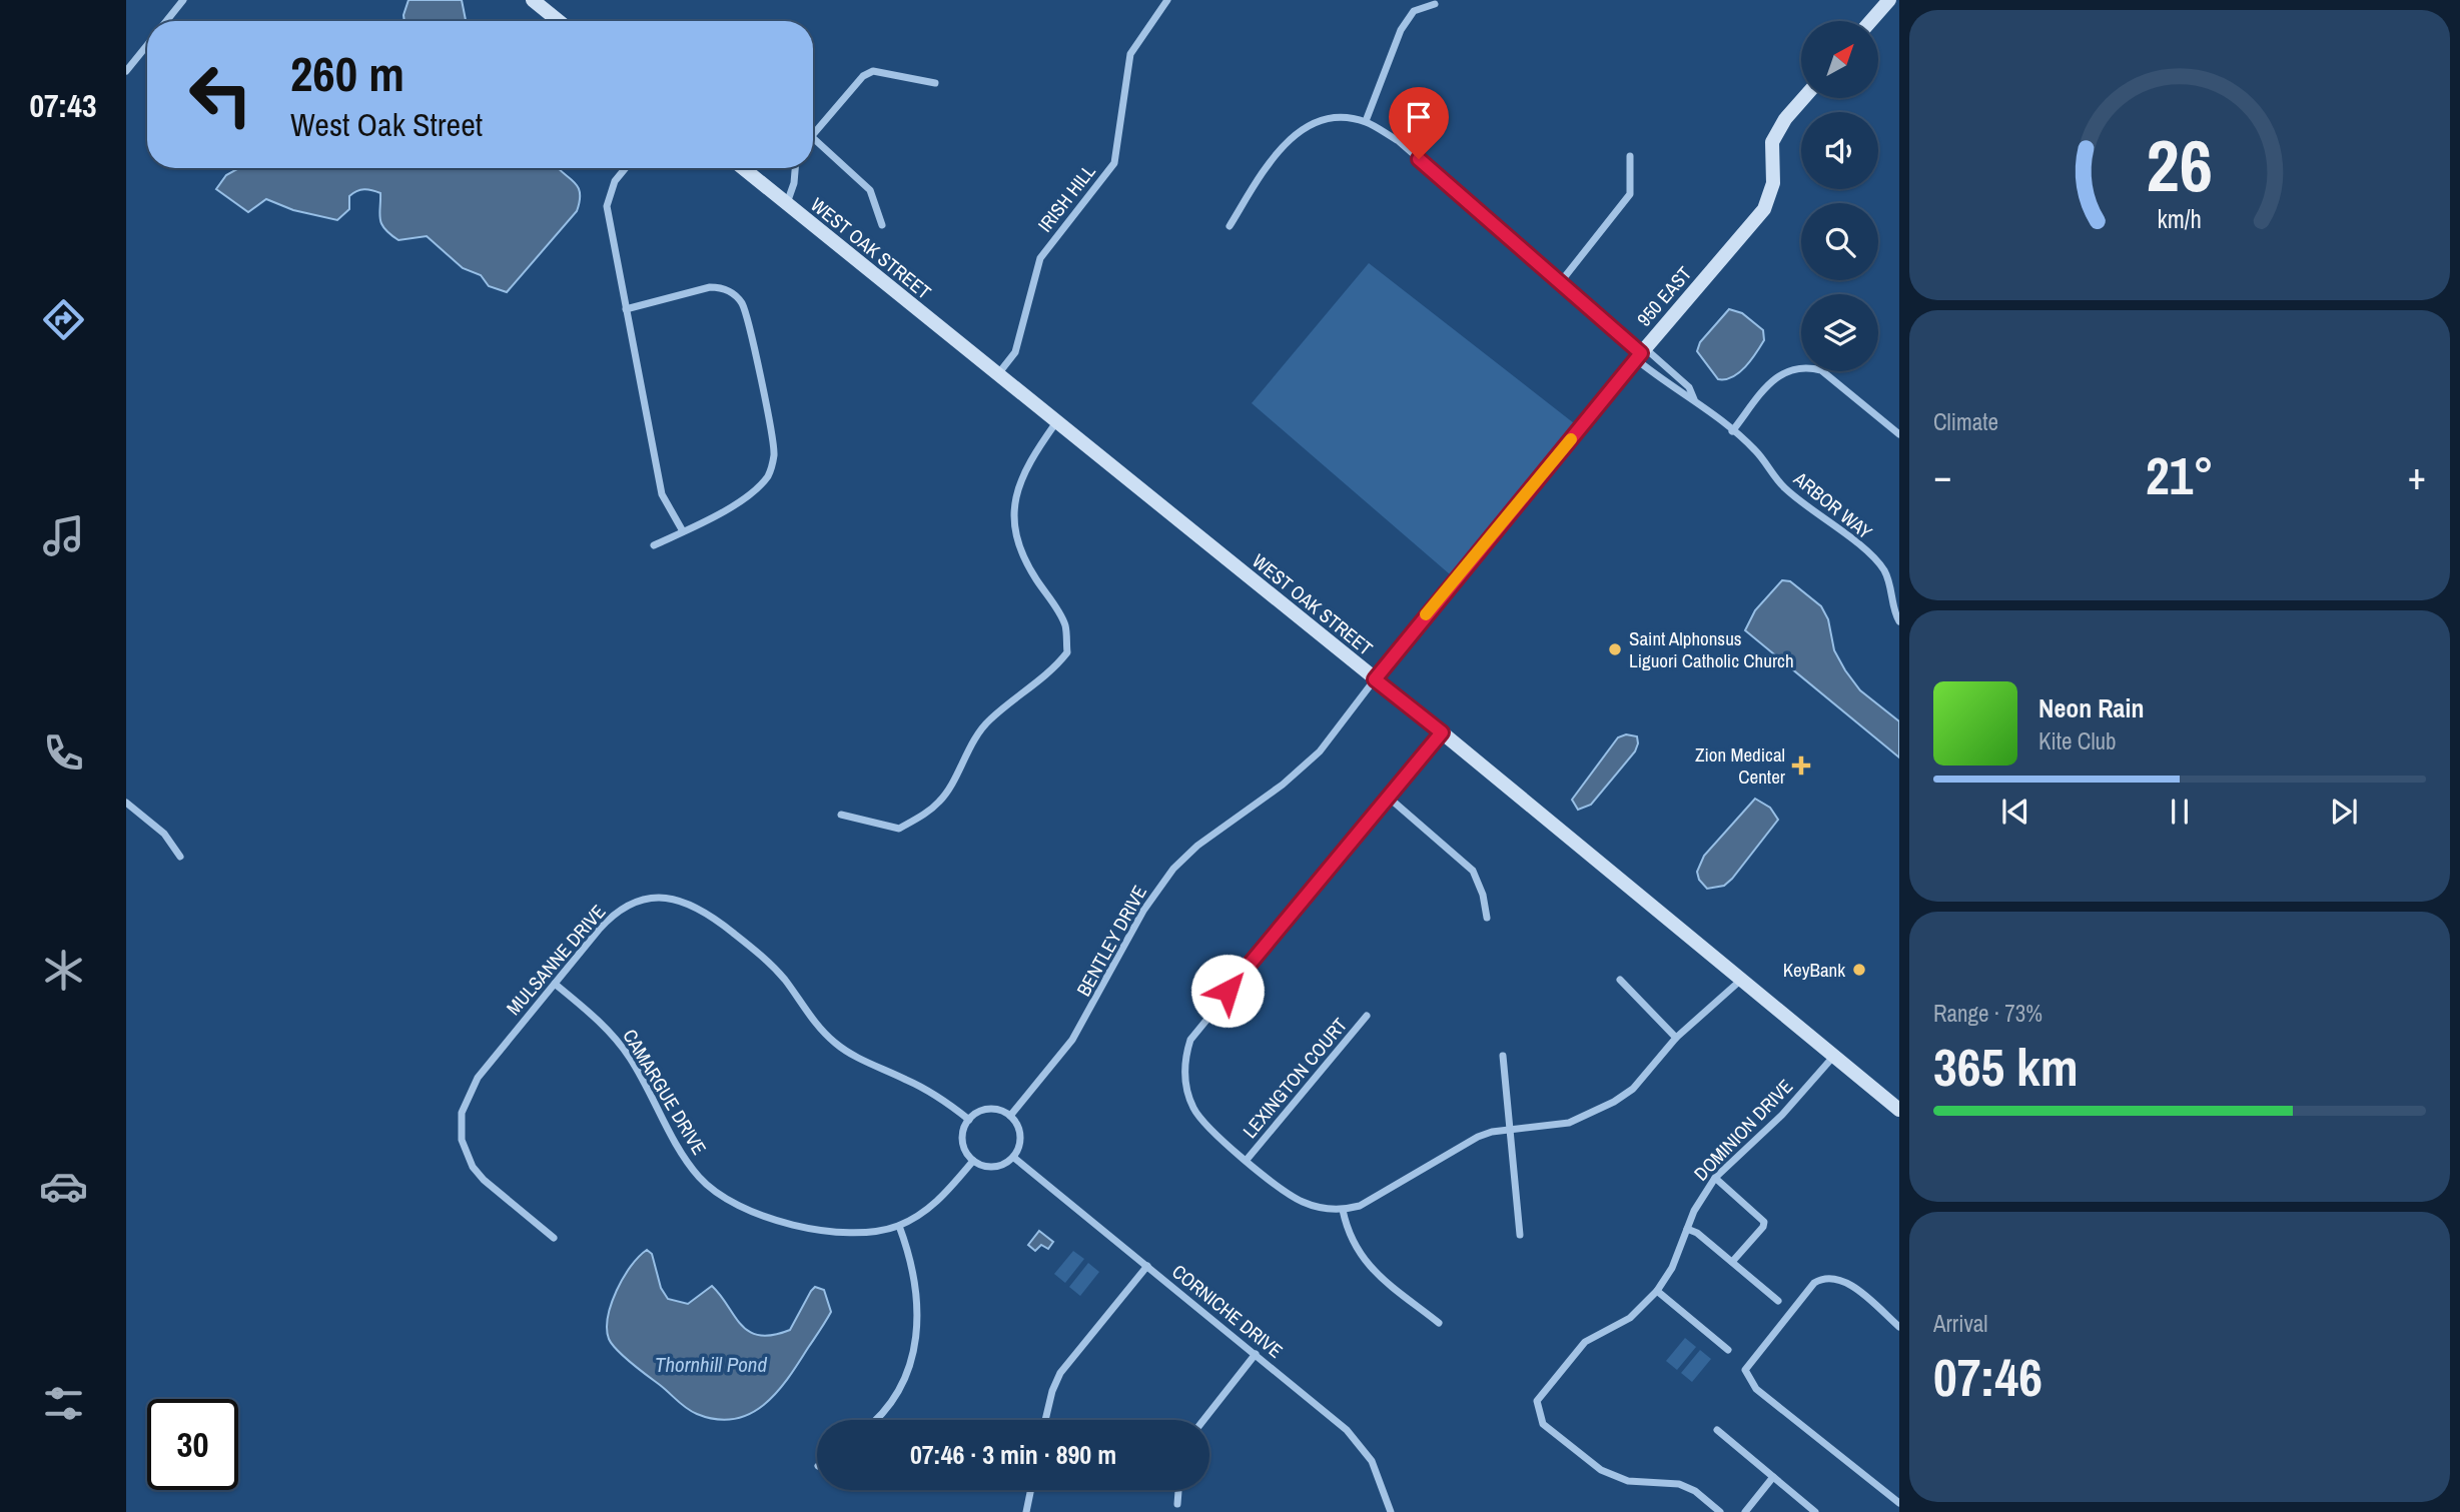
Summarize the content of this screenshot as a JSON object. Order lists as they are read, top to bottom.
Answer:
{
  "streets": {
    "main road": ["WEST OAK STREET", "950 EAST"],
    "street": [
      "IRISH HILL",
      "ARBOR WAY",
      "BENTLEY DRIVE",
      "MULSANNE DRIVE",
      "LEXINGTON COURT",
      "CAMARGUE DRIVE",
      "DOMINION DRIVE",
      "CORNICHE DRIVE"
    ]
  },
  "crossings": [
    ["IRISH HILL", "WEST OAK STREET"],
    ["WEST OAK STREET", "950 EAST"],
    ["WEST OAK STREET", "BENTLEY DRIVE"],
    ["WEST OAK STREET", "DOMINION DRIVE"],
    ["950 EAST", "ARBOR WAY"],
    ["950 EAST", "BENTLEY DRIVE"],
    ["BENTLEY DRIVE", "MULSANNE DRIVE"],
    ["BENTLEY DRIVE", "CAMARGUE DRIVE"],
    ["BENTLEY DRIVE", "CORNICHE DRIVE"],
    ["MULSANNE DRIVE", "CAMARGUE DRIVE"],
    ["MULSANNE DRIVE", "CORNICHE DRIVE"],
    ["CAMARGUE DRIVE", "CORNICHE DRIVE"]
  ],
  "water": ["Thornhill Pond"],
  "places": {
    "other": ["Saint Alphonsus Liguori Catholic Church", "KeyBank"],
    "health": ["Zion Medical Center"]
  },
  "north": "top right",
  "page": {
    "tabs": "07:43",
    "turn": ["260 m", "West Oak Street"],
    "tile": [
      "Climate",
      ["Range · 73%", "365 km"],
      ["Arrival", "07:46"]
    ],
    "heat": ["−", "21°", "+"],
    "song": ["Neon Rain", "Kite Club"],
    "limit": "30",
    "trip": "07:46 · 3 min · 890 m",
    "gauge": ["26", "km/h"]
  }
}
